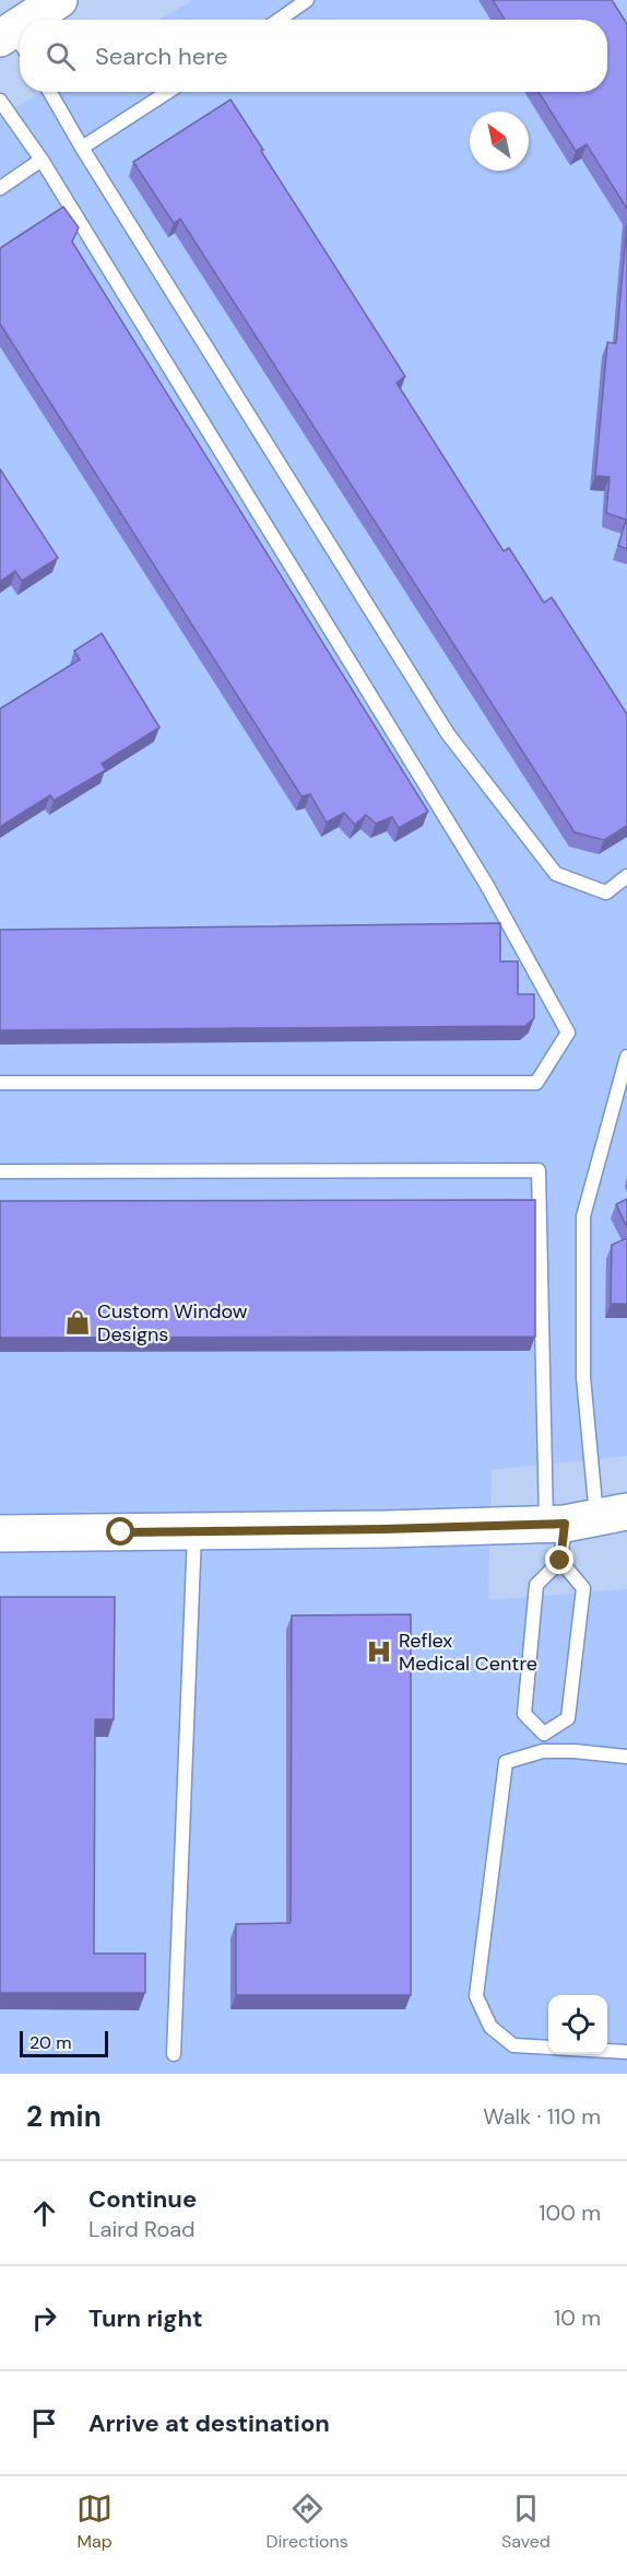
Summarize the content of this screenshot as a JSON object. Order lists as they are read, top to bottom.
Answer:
{
  "places": {
    "shop": ["Custom Window Designs"],
    "hospital": ["Reflex Medical Centre"]
  },
  "scale_bar": "20 m",
  "north": "top left",
  "page": {
    "search": "Search here",
    "scale": "20 m",
    "heading": ["2 min", "Walk · 110 m"],
    "list": [
      ["Continue", "Laird Road", "100 m"],
      ["Turn right", "10 m"],
      "Arrive at destination"
    ],
    "nav": ["Map", "Directions", "Saved"]
  }
}
